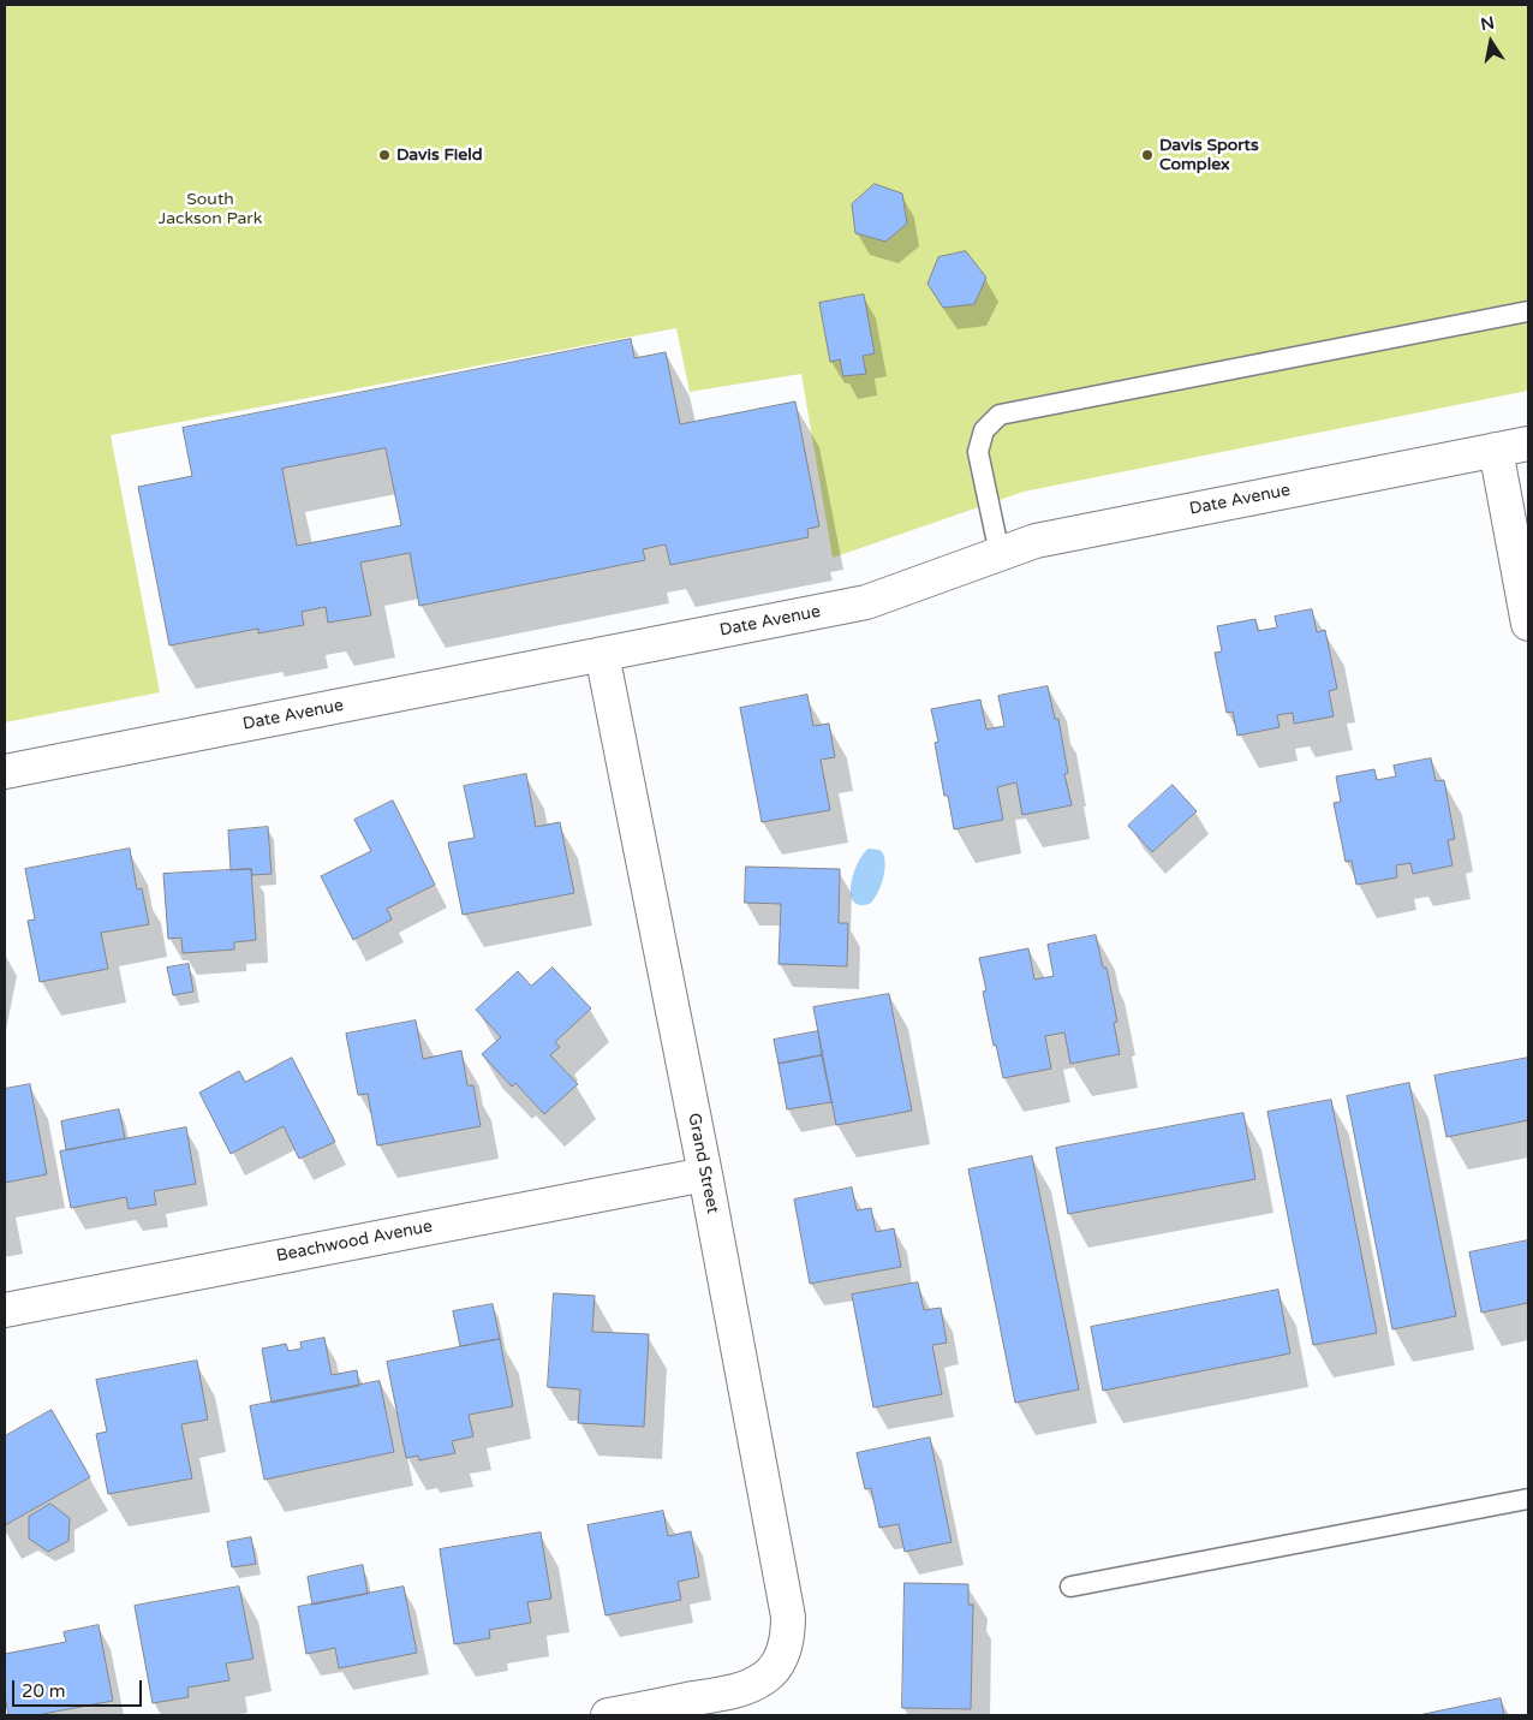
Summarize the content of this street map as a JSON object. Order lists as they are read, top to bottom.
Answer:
{
  "streets": {
    "street": ["Date Avenue", "Grand Street", "Beachwood Avenue"]
  },
  "crossings": [
    ["Date Avenue", "Grand Street"],
    ["Grand Street", "Beachwood Avenue"]
  ],
  "parks": ["South Jackson Park"],
  "places": ["Davis Field", "Davis Sports Complex"],
  "scale_bar": "20 m",
  "north": "top"
}
